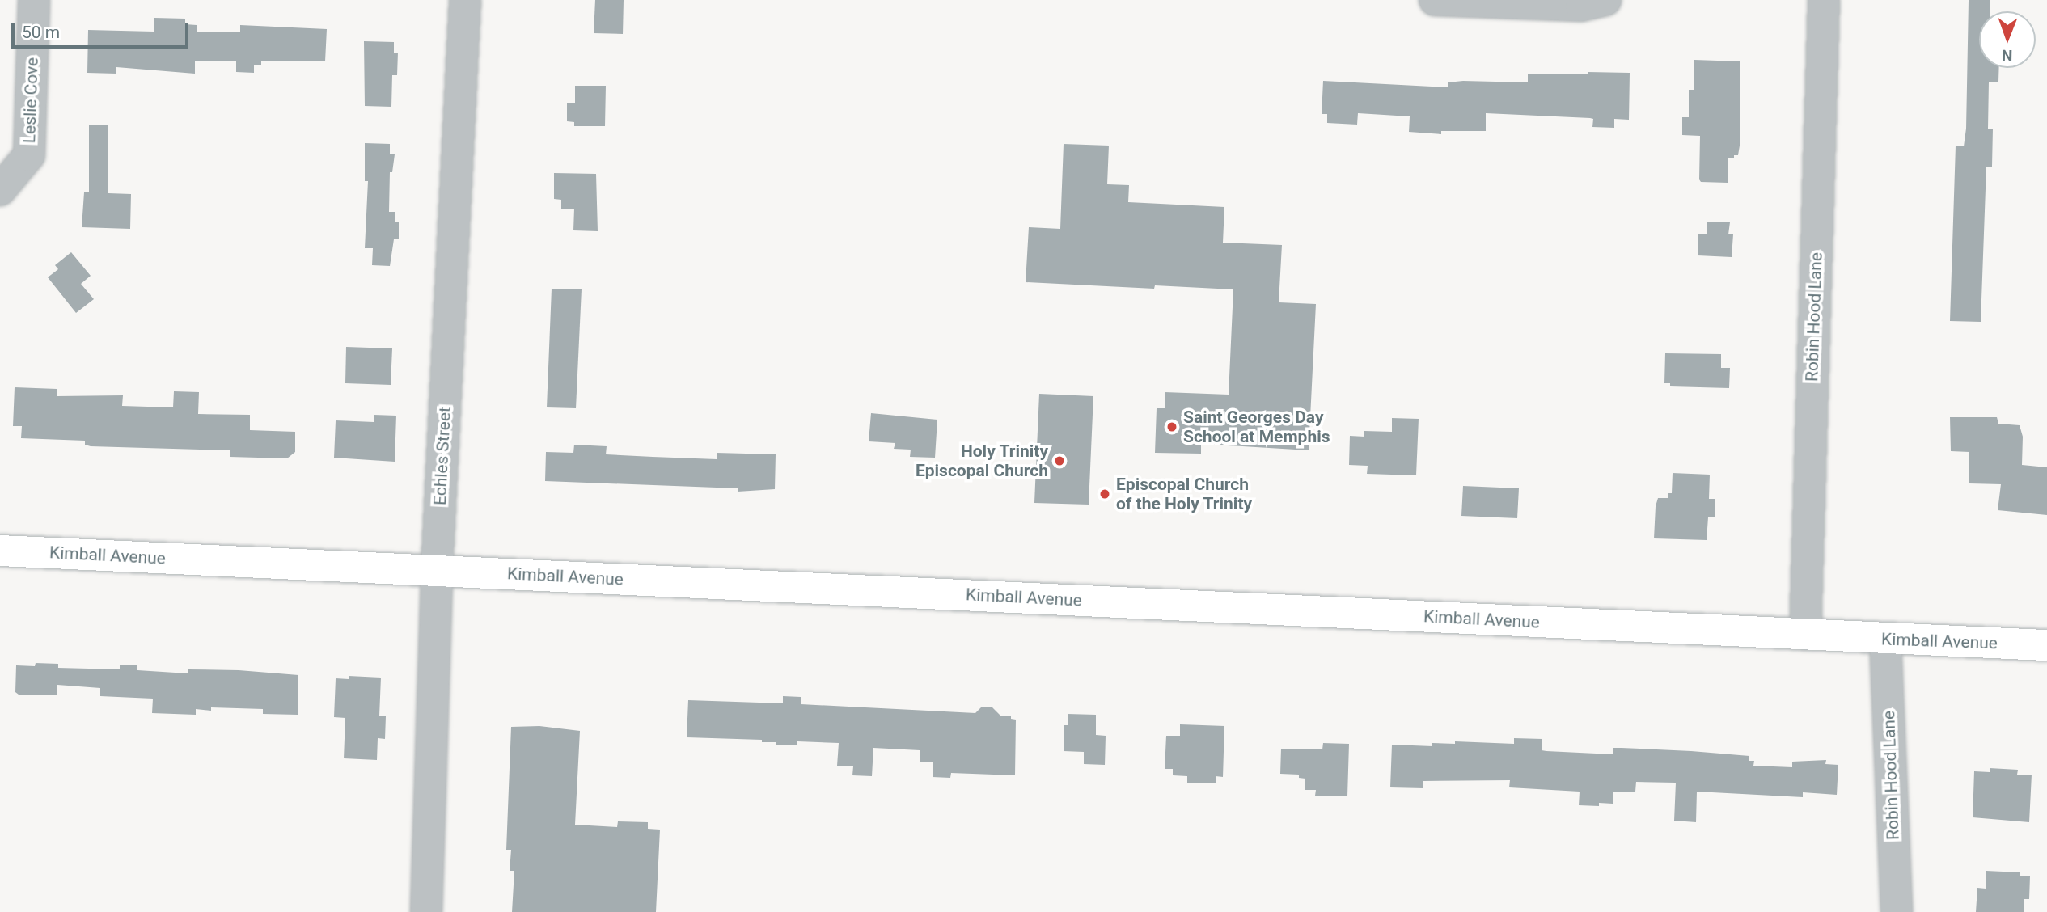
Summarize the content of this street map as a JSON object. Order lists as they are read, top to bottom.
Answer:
{
  "streets": {
    "main road": ["Kimball Avenue"],
    "street": ["Leslie Cove", "Robin Hood Lane", "Echles Street"]
  },
  "crossings": [
    ["Robin Hood Lane", "Kimball Avenue"],
    ["Echles Street", "Kimball Avenue"]
  ],
  "places": ["Saint Georges Day School at Memphis", "Holy Trinity Episcopal Church", "Episcopal Church of the Holy Trinity"],
  "scale_bar": "50 m",
  "north": "bottom"
}
